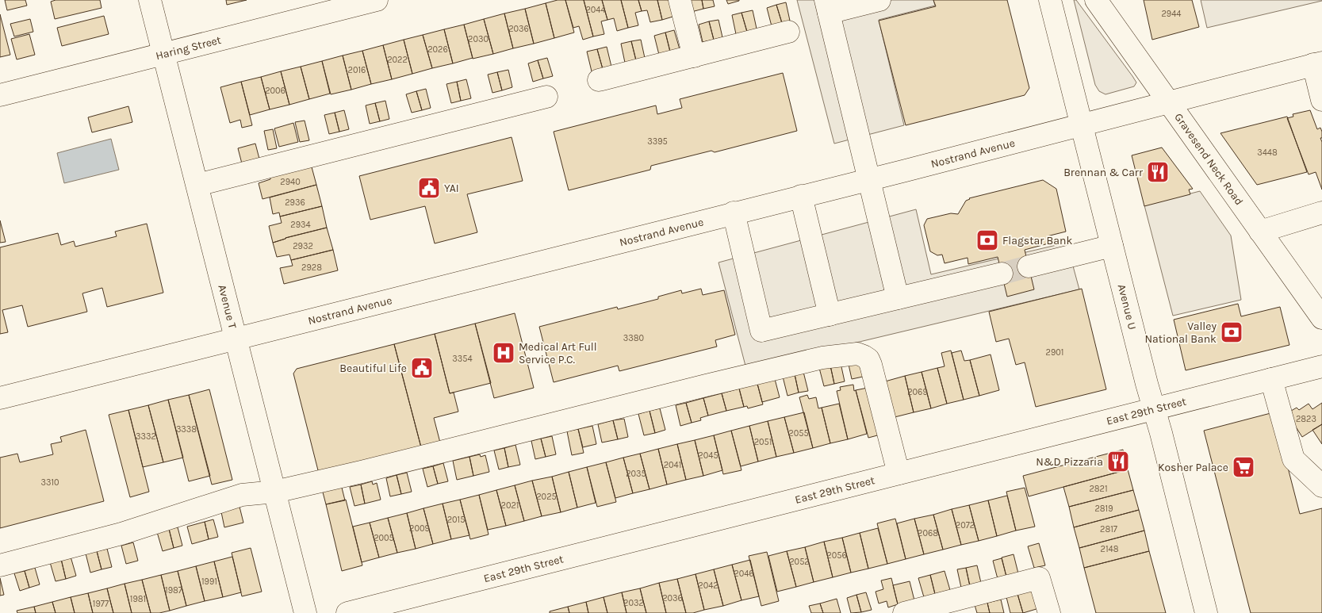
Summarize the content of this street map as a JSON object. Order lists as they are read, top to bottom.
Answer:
{
  "streets": {
    "street": [
      "Haring Street",
      "Nostrand Avenue",
      "Gravesend Neck Road",
      "Avenue T",
      "Avenue U",
      "East 29th Street"
    ]
  },
  "crossings": [
    ["Haring Street", "Avenue T"],
    ["Nostrand Avenue", "Gravesend Neck Road"],
    ["Nostrand Avenue", "Avenue T"],
    ["Nostrand Avenue", "Avenue U"],
    ["Avenue U", "East 29th Street"]
  ],
  "places": {
    "restaurant": ["Brennan & Carr", "N&D Pizzaria"],
    "public building": ["YAI", "Beautiful Life"],
    "bank": ["Flagstar Bank", "Valley National Bank"],
    "hospital": ["Medical Art Full Service P.C."],
    "supermarket": ["Kosher Palace"]
  },
  "house_numbers": [
    "2044",
    "2944",
    "2036",
    "2030",
    "2026",
    "2022",
    "2016",
    "2006",
    "3395",
    "3448",
    "2940",
    "2936",
    "2934",
    "2932",
    "2928",
    "3380",
    "2901",
    "3354",
    "2069",
    "2823",
    "3338",
    "2055",
    "3332",
    "2051",
    "2045",
    "2041",
    "2035",
    "3310",
    "2821",
    "2025",
    "2021",
    "2819",
    "2015",
    "2072",
    "2009",
    "2817",
    "2068",
    "2005",
    "2148",
    "2056",
    "2052",
    "2046",
    "1991",
    "2042",
    "1987",
    "2036",
    "1981",
    "2032",
    "1977"
  ]
}
